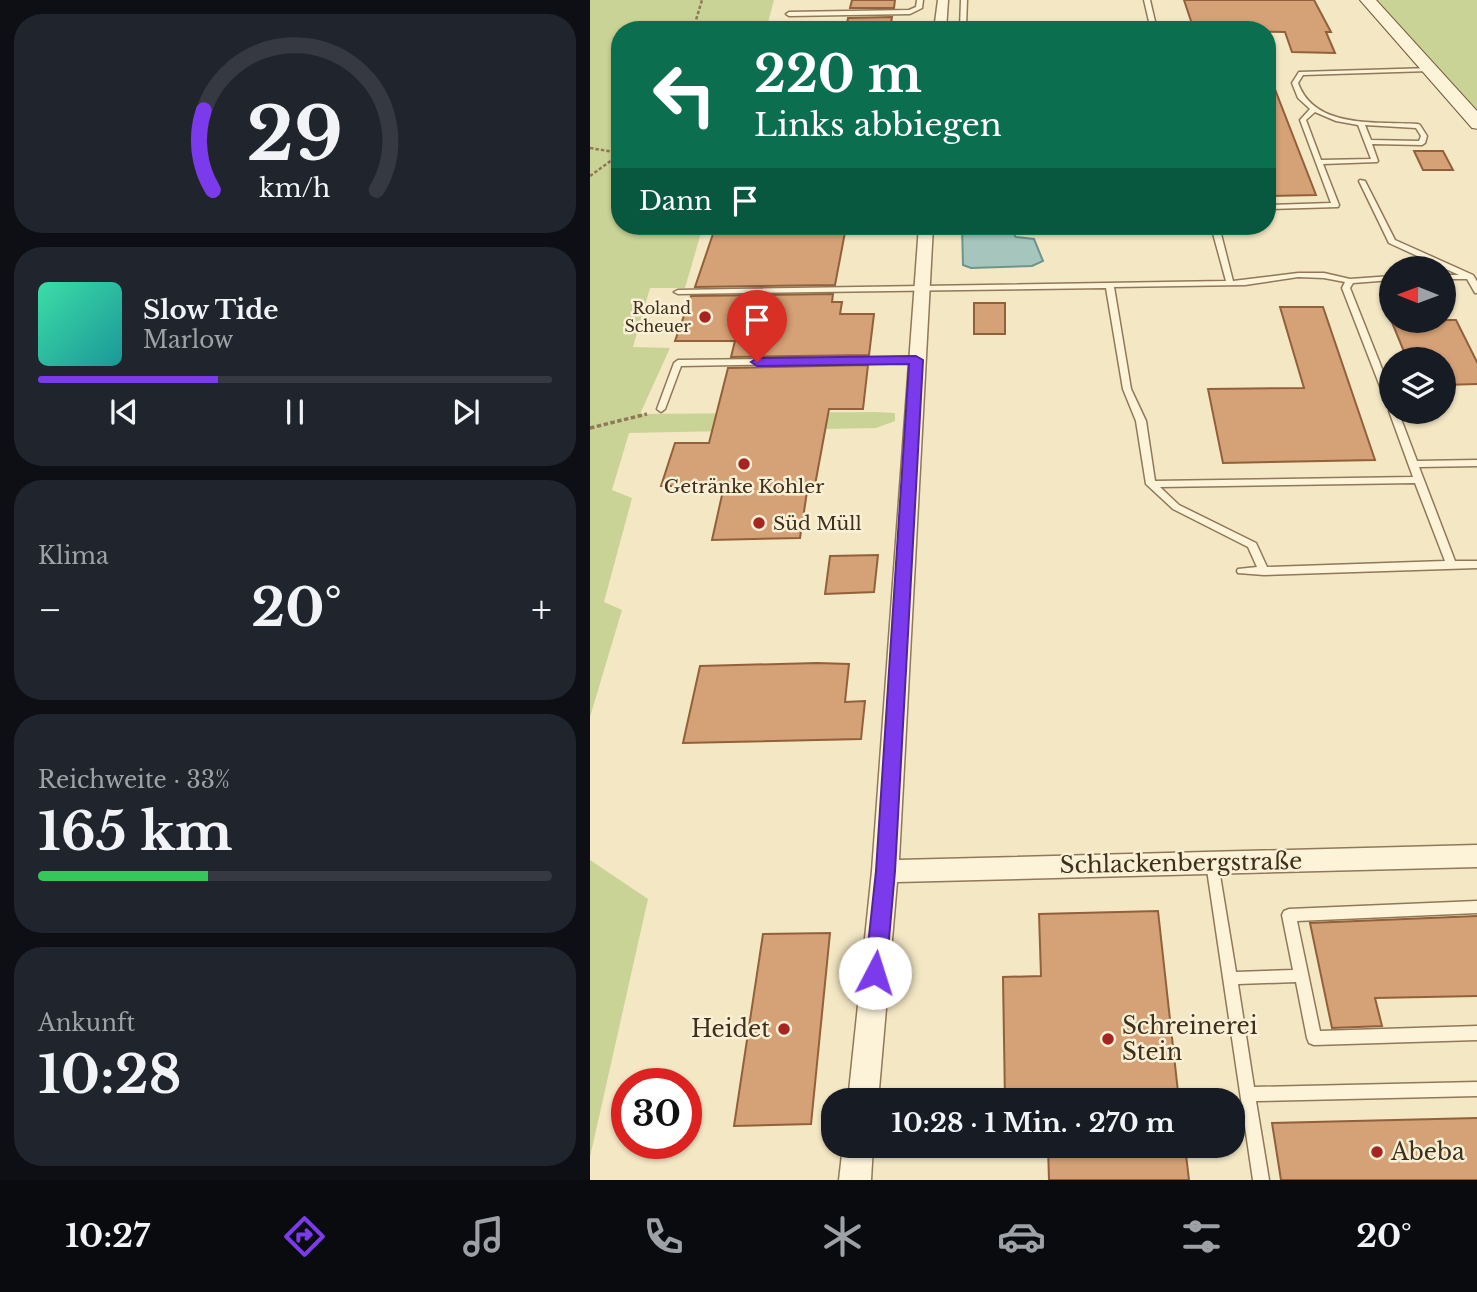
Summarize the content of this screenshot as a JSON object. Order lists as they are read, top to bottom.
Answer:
{
  "streets": {
    "street": ["Schlackenbergstraße"]
  },
  "places": [
    "Roland Scheuer",
    "Getränke Kohler",
    "Süd Müll",
    "Heidet",
    "Schreinerei Stein",
    "Abeba"
  ],
  "north": "left",
  "page": {
    "turn": ["220 m", "Links abbiegen"],
    "then": "Dann",
    "song": ["Slow Tide", "Marlow"],
    "tile": [
      "Klima",
      ["Reichweite · 33%", "165 km"],
      ["Ankunft", "10:28"]
    ],
    "heat": ["−", "20°", "+"],
    "limit": "30",
    "trip": "10:28 · 1 Min. · 270 m",
    "tabs": ["10:27", "20°"],
    "gauge": ["29", "km/h"]
  }
}
